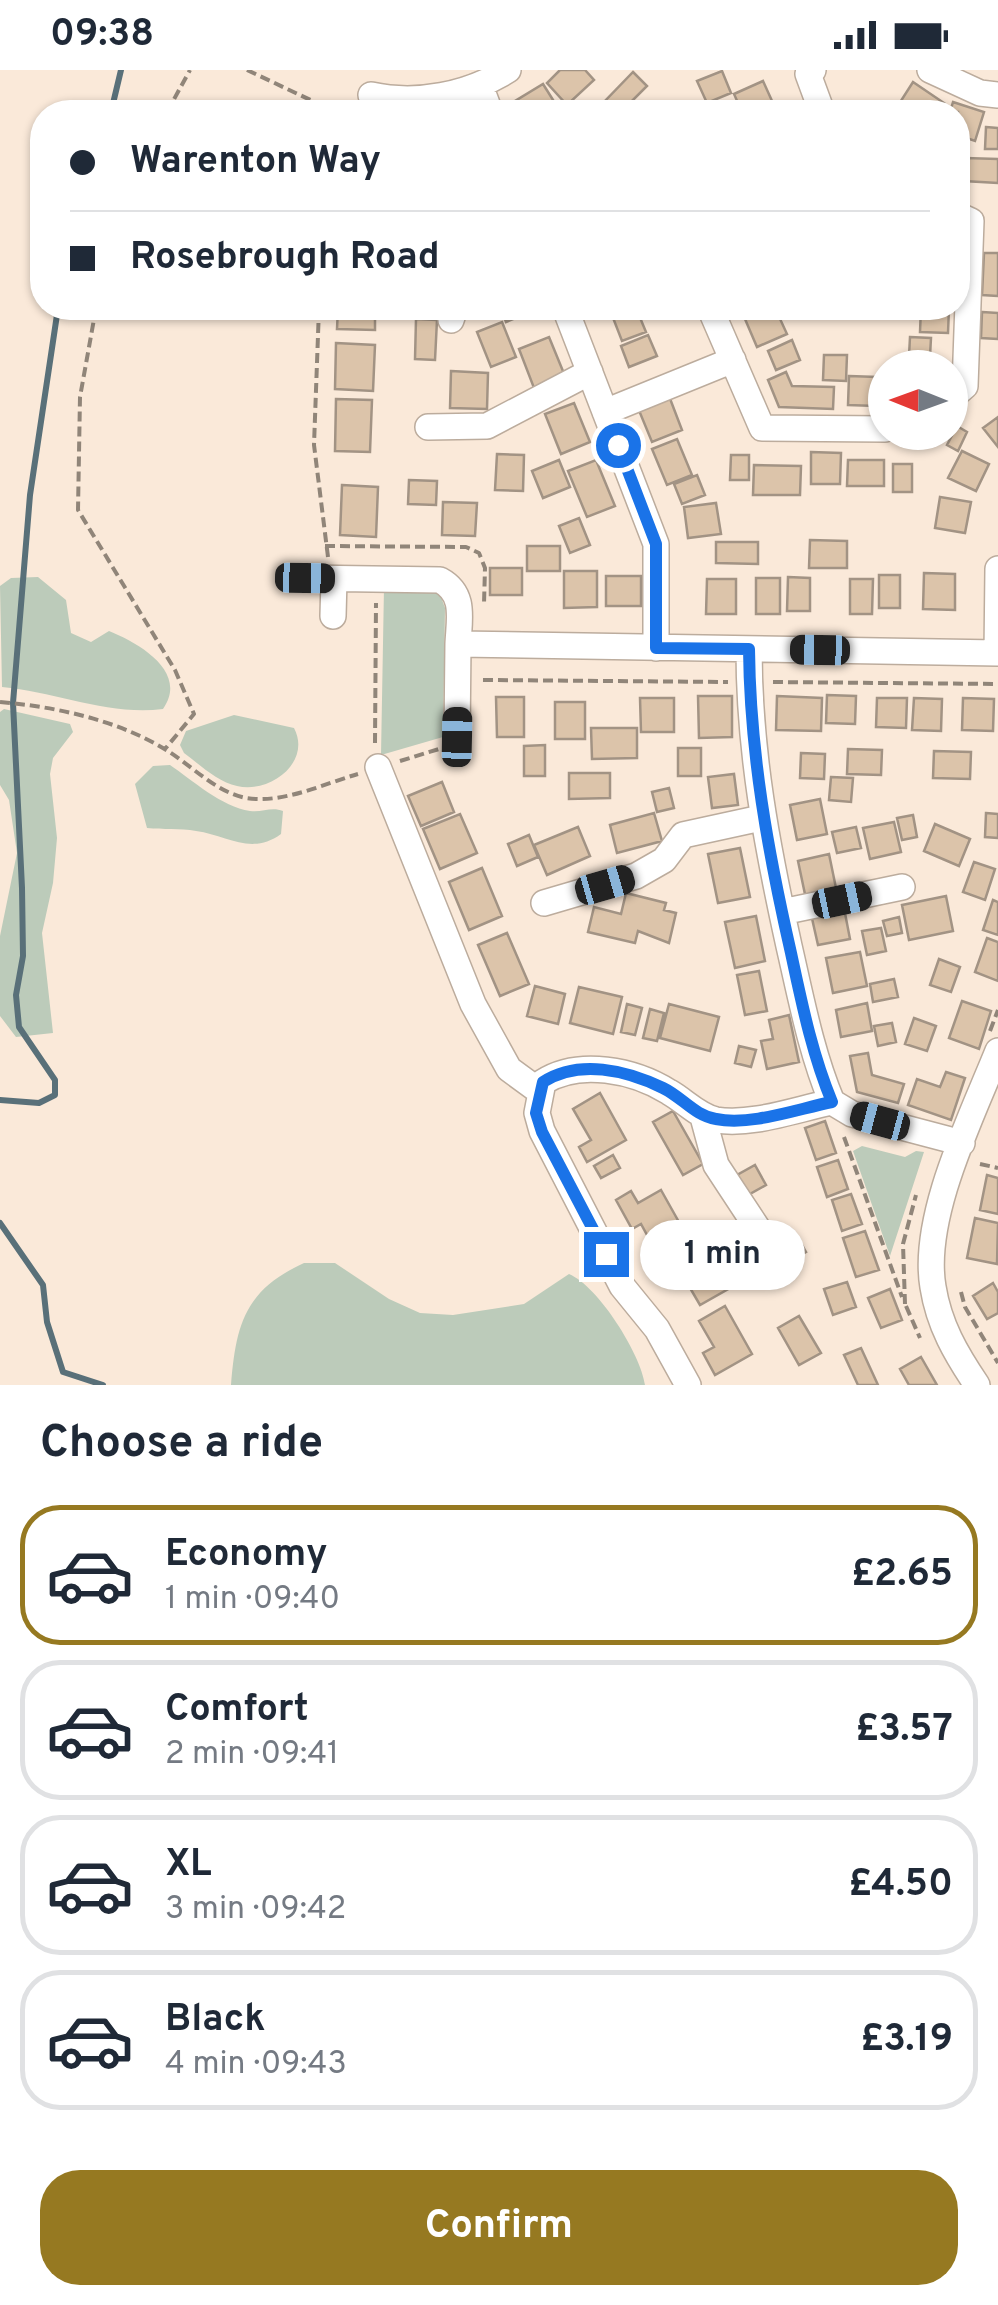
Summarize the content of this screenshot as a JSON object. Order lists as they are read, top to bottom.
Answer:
{
  "north": "left",
  "page": {
    "status": "09:38",
    "banner": ["Warenton Way", "Rosebrough Road"],
    "bubble": "1 min",
    "heading": "Choose a ride",
    "list": [
      {
        "name": "Economy",
        "note": "1 min · 09:40",
        "value": "£2.65"
      },
      {
        "name": "Comfort",
        "note": "2 min · 09:41",
        "value": "£3.57"
      },
      {
        "name": "XL",
        "note": "3 min · 09:42",
        "value": "£4.50"
      },
      {
        "name": "Black",
        "note": "4 min · 09:43",
        "value": "£3.19"
      }
    ],
    "buttons": "Confirm"
  }
}
